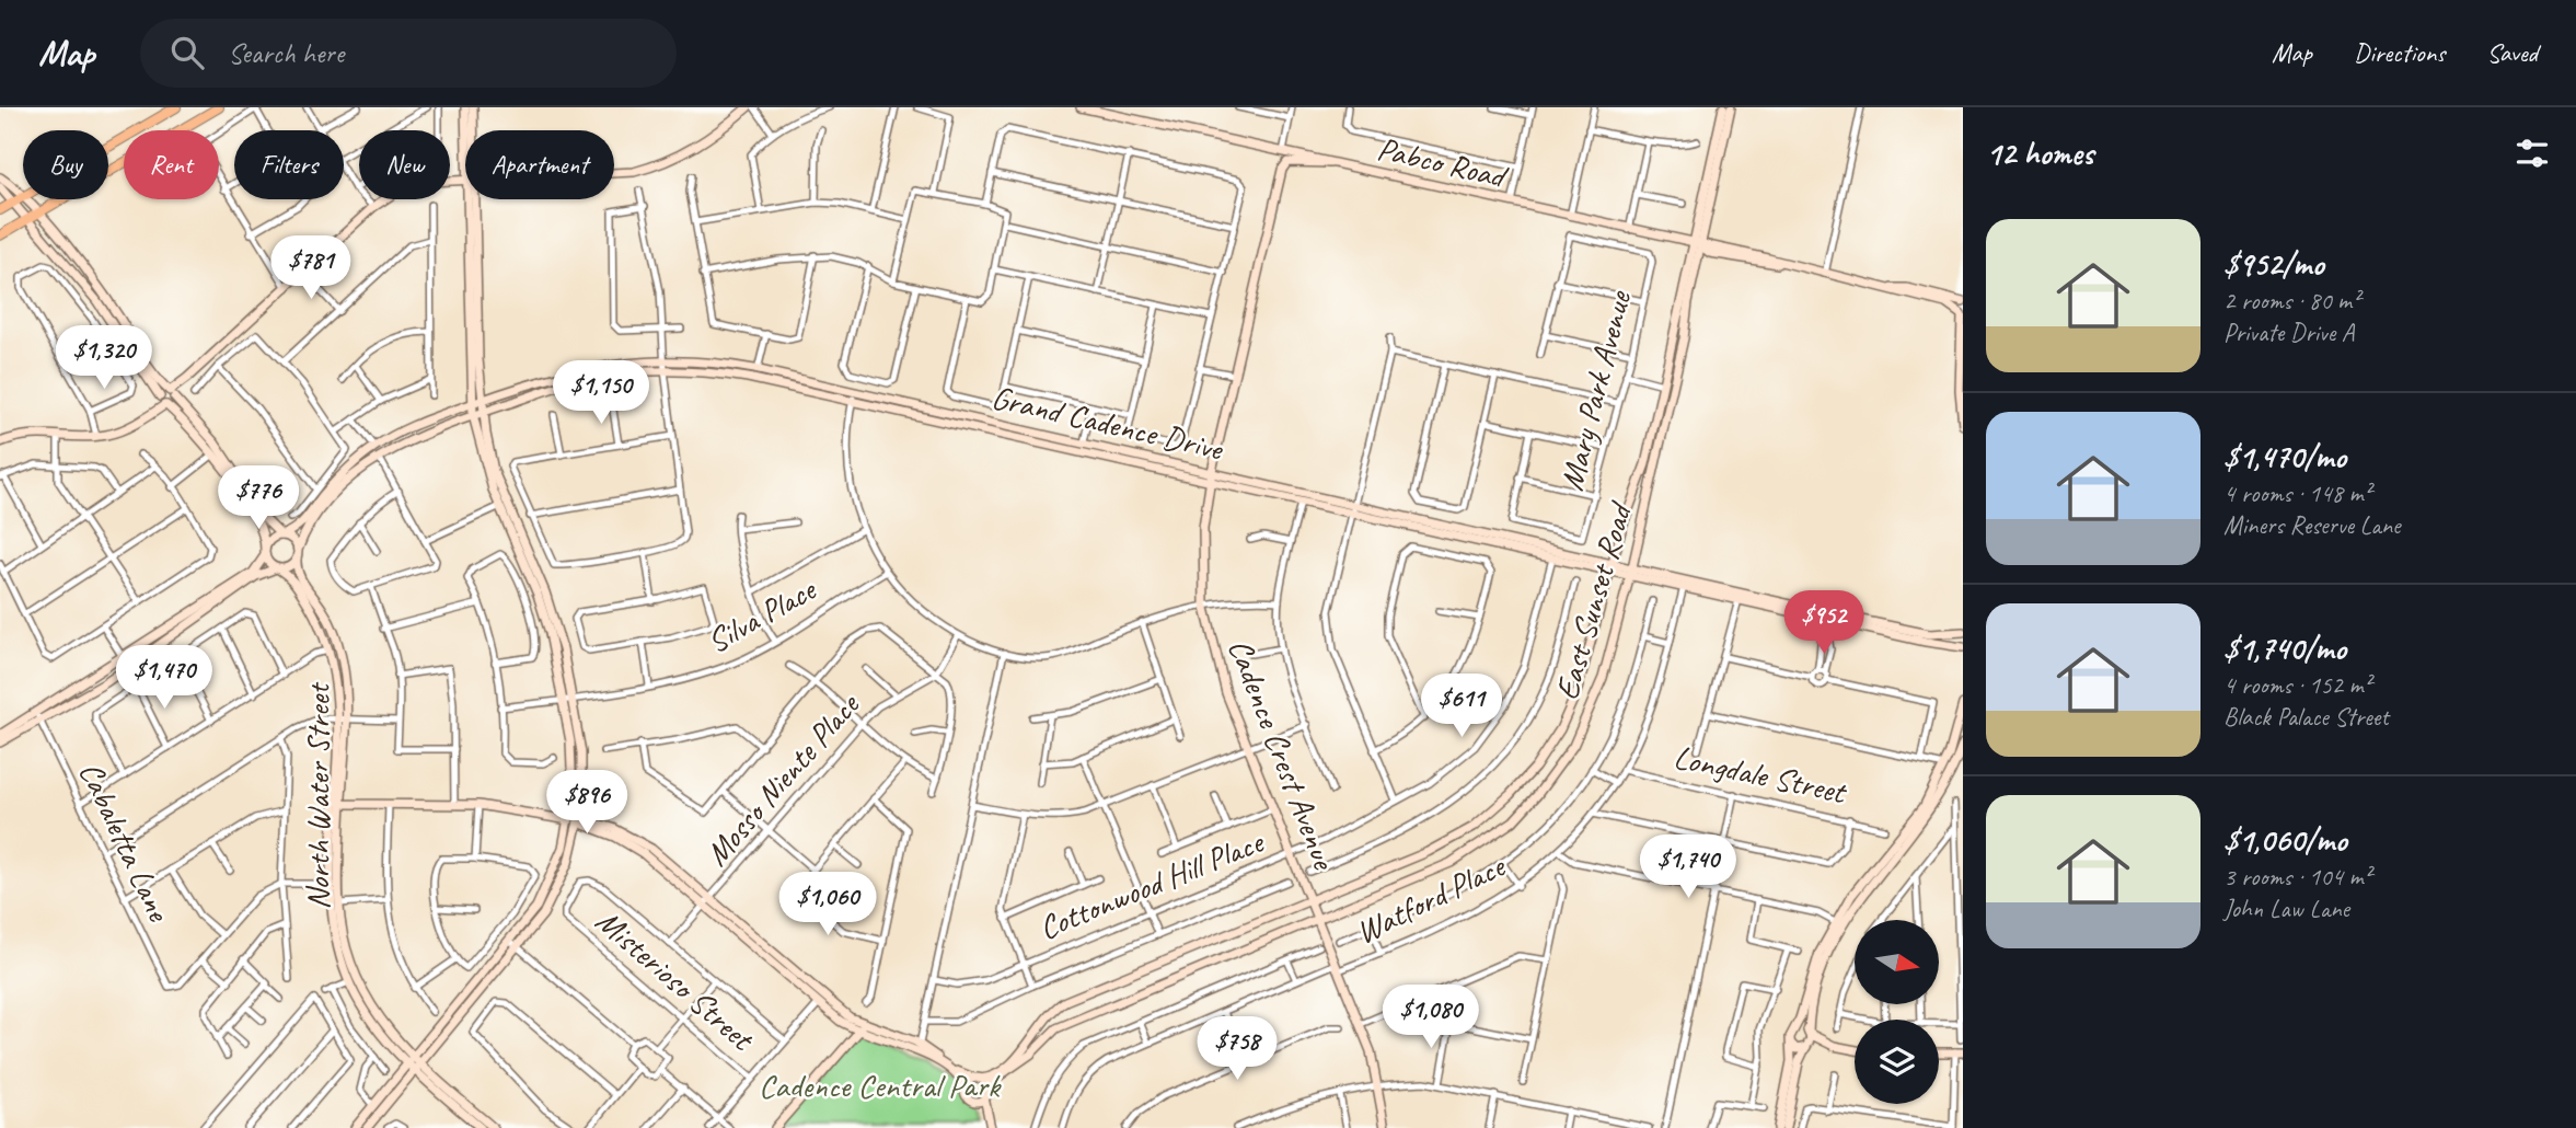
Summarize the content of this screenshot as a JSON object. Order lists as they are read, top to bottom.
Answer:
{
  "streets": {
    "main road": [
      "Pabco Road",
      "Grand Cadence Drive",
      "East Sunset Road",
      "Cadence Crest Avenue",
      "North Water Street"
    ],
    "street": [
      "Mary Park Avenue",
      "Silva Place",
      "Longdale Street",
      "Mosso Niente Place",
      "Cabaletta Lane",
      "Cottonwood Hill Place",
      "Watford Place",
      "Misterioso Street"
    ]
  },
  "crossings": [
    ["Pabco Road", "East Sunset Road"],
    ["Pabco Road", "Cadence Crest Avenue"],
    ["Grand Cadence Drive", "East Sunset Road"],
    ["Grand Cadence Drive", "Cadence Crest Avenue"],
    ["Grand Cadence Drive", "North Water Street"],
    ["Grand Cadence Drive", "Cottonwood Hill Place"],
    ["Grand Cadence Drive", "Watford Place"],
    ["East Sunset Road", "Cadence Crest Avenue"],
    ["Cadence Crest Avenue", "Cottonwood Hill Place"],
    ["Cadence Crest Avenue", "Watford Place"],
    ["Longdale Street", "Watford Place"],
    ["Mosso Niente Place", "Misterioso Street"]
  ],
  "parks": ["Cadence Central Park"],
  "north": "right",
  "page": {
    "header": "Map",
    "search": "Search here",
    "nav": ["Map", "Directions", "Saved"],
    "heading": "12 homes",
    "chip": [
      "Buy",
      "Rent",
      "Filters",
      "New",
      "Apartment"
    ],
    "list": [
      {
        "name": "$952/mo",
        "note": "2 rooms · 80 m² · Private Drive A"
      },
      {
        "name": "$1,470/mo",
        "note": "4 rooms · 148 m² · Miners Reserve Lane"
      },
      {
        "name": "$1,740/mo",
        "note": "4 rooms · 152 m² · Black Palace Street"
      },
      {
        "name": "$1,060/mo",
        "note": "3 rooms · 104 m² · John Law Lane"
      }
    ],
    "price": [
      "$781",
      "$1,320",
      "$1,150",
      "$776",
      "$952",
      "$1,470",
      "$611",
      "$896",
      "$1,740",
      "$1,060",
      "$1,080",
      "$758"
    ]
  }
}
